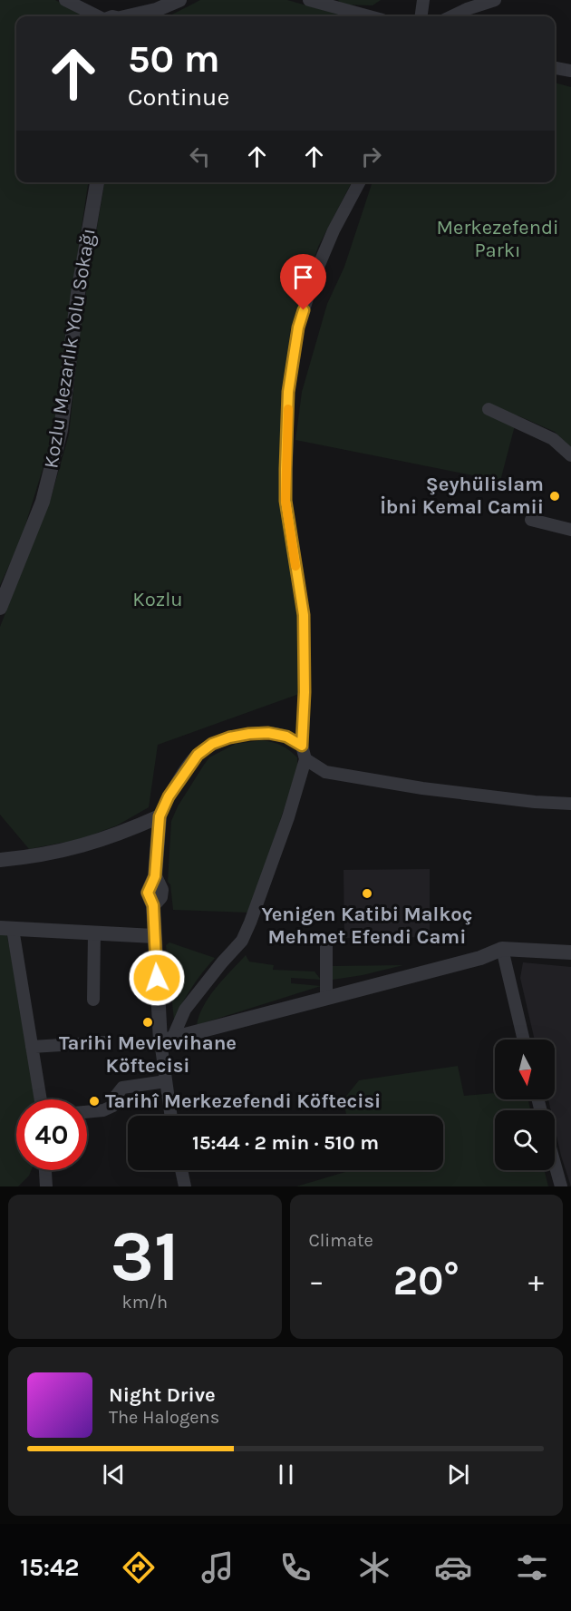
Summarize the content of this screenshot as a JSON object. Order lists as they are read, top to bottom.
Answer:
{
  "streets": {
    "street": ["Kozlu Mezarlık Yolu Sokağı"]
  },
  "parks": ["Merkezefendi Parkı", "Kozlu"],
  "places": [
    "Şeyhülislam İbni Kemal Camii",
    "Yenigen Katibi Malkoç Mehmet Efendi Cami",
    "Tarihi Mevlevihane Köftecisi",
    "Tarihî Merkezefendi Köftecisi"
  ],
  "north": "bottom",
  "page": {
    "turn": ["50 m", "Continue"],
    "limit": "40",
    "trip": "15:44 · 2 min · 510 m",
    "tile": [
      ["31", "km/h"],
      "Climate"
    ],
    "heat": ["−", "20°", "+"],
    "song": ["Night Drive", "The Halogens"],
    "tabs": "15:42"
  }
}
